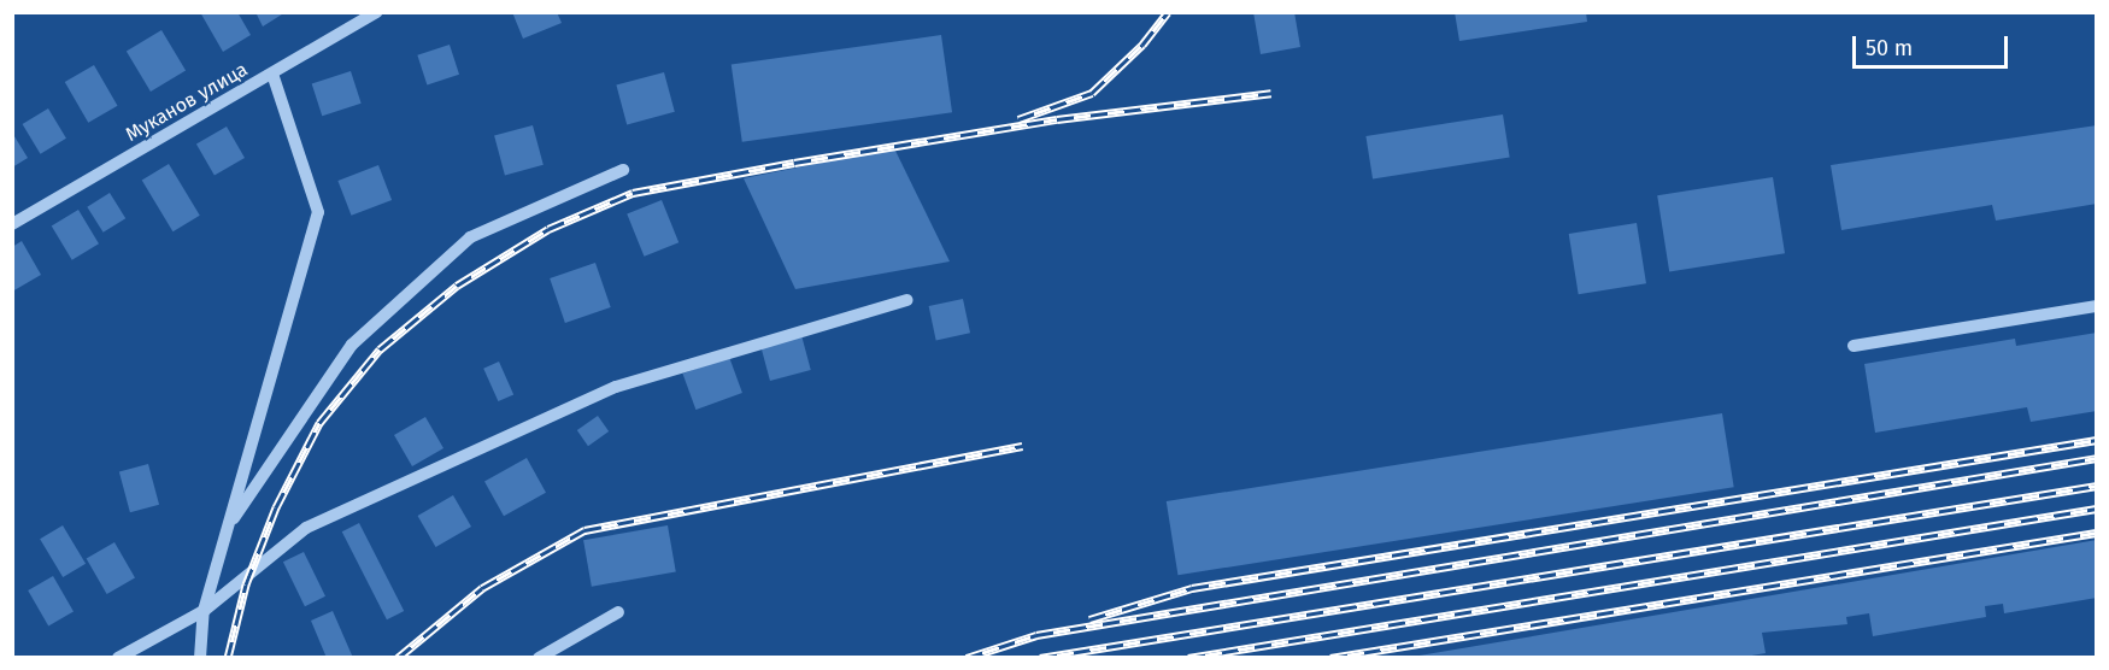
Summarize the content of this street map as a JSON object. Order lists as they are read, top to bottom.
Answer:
{
  "streets": {
    "street": ["Муканов улица"]
  },
  "scale_bar": "50 m"
}
